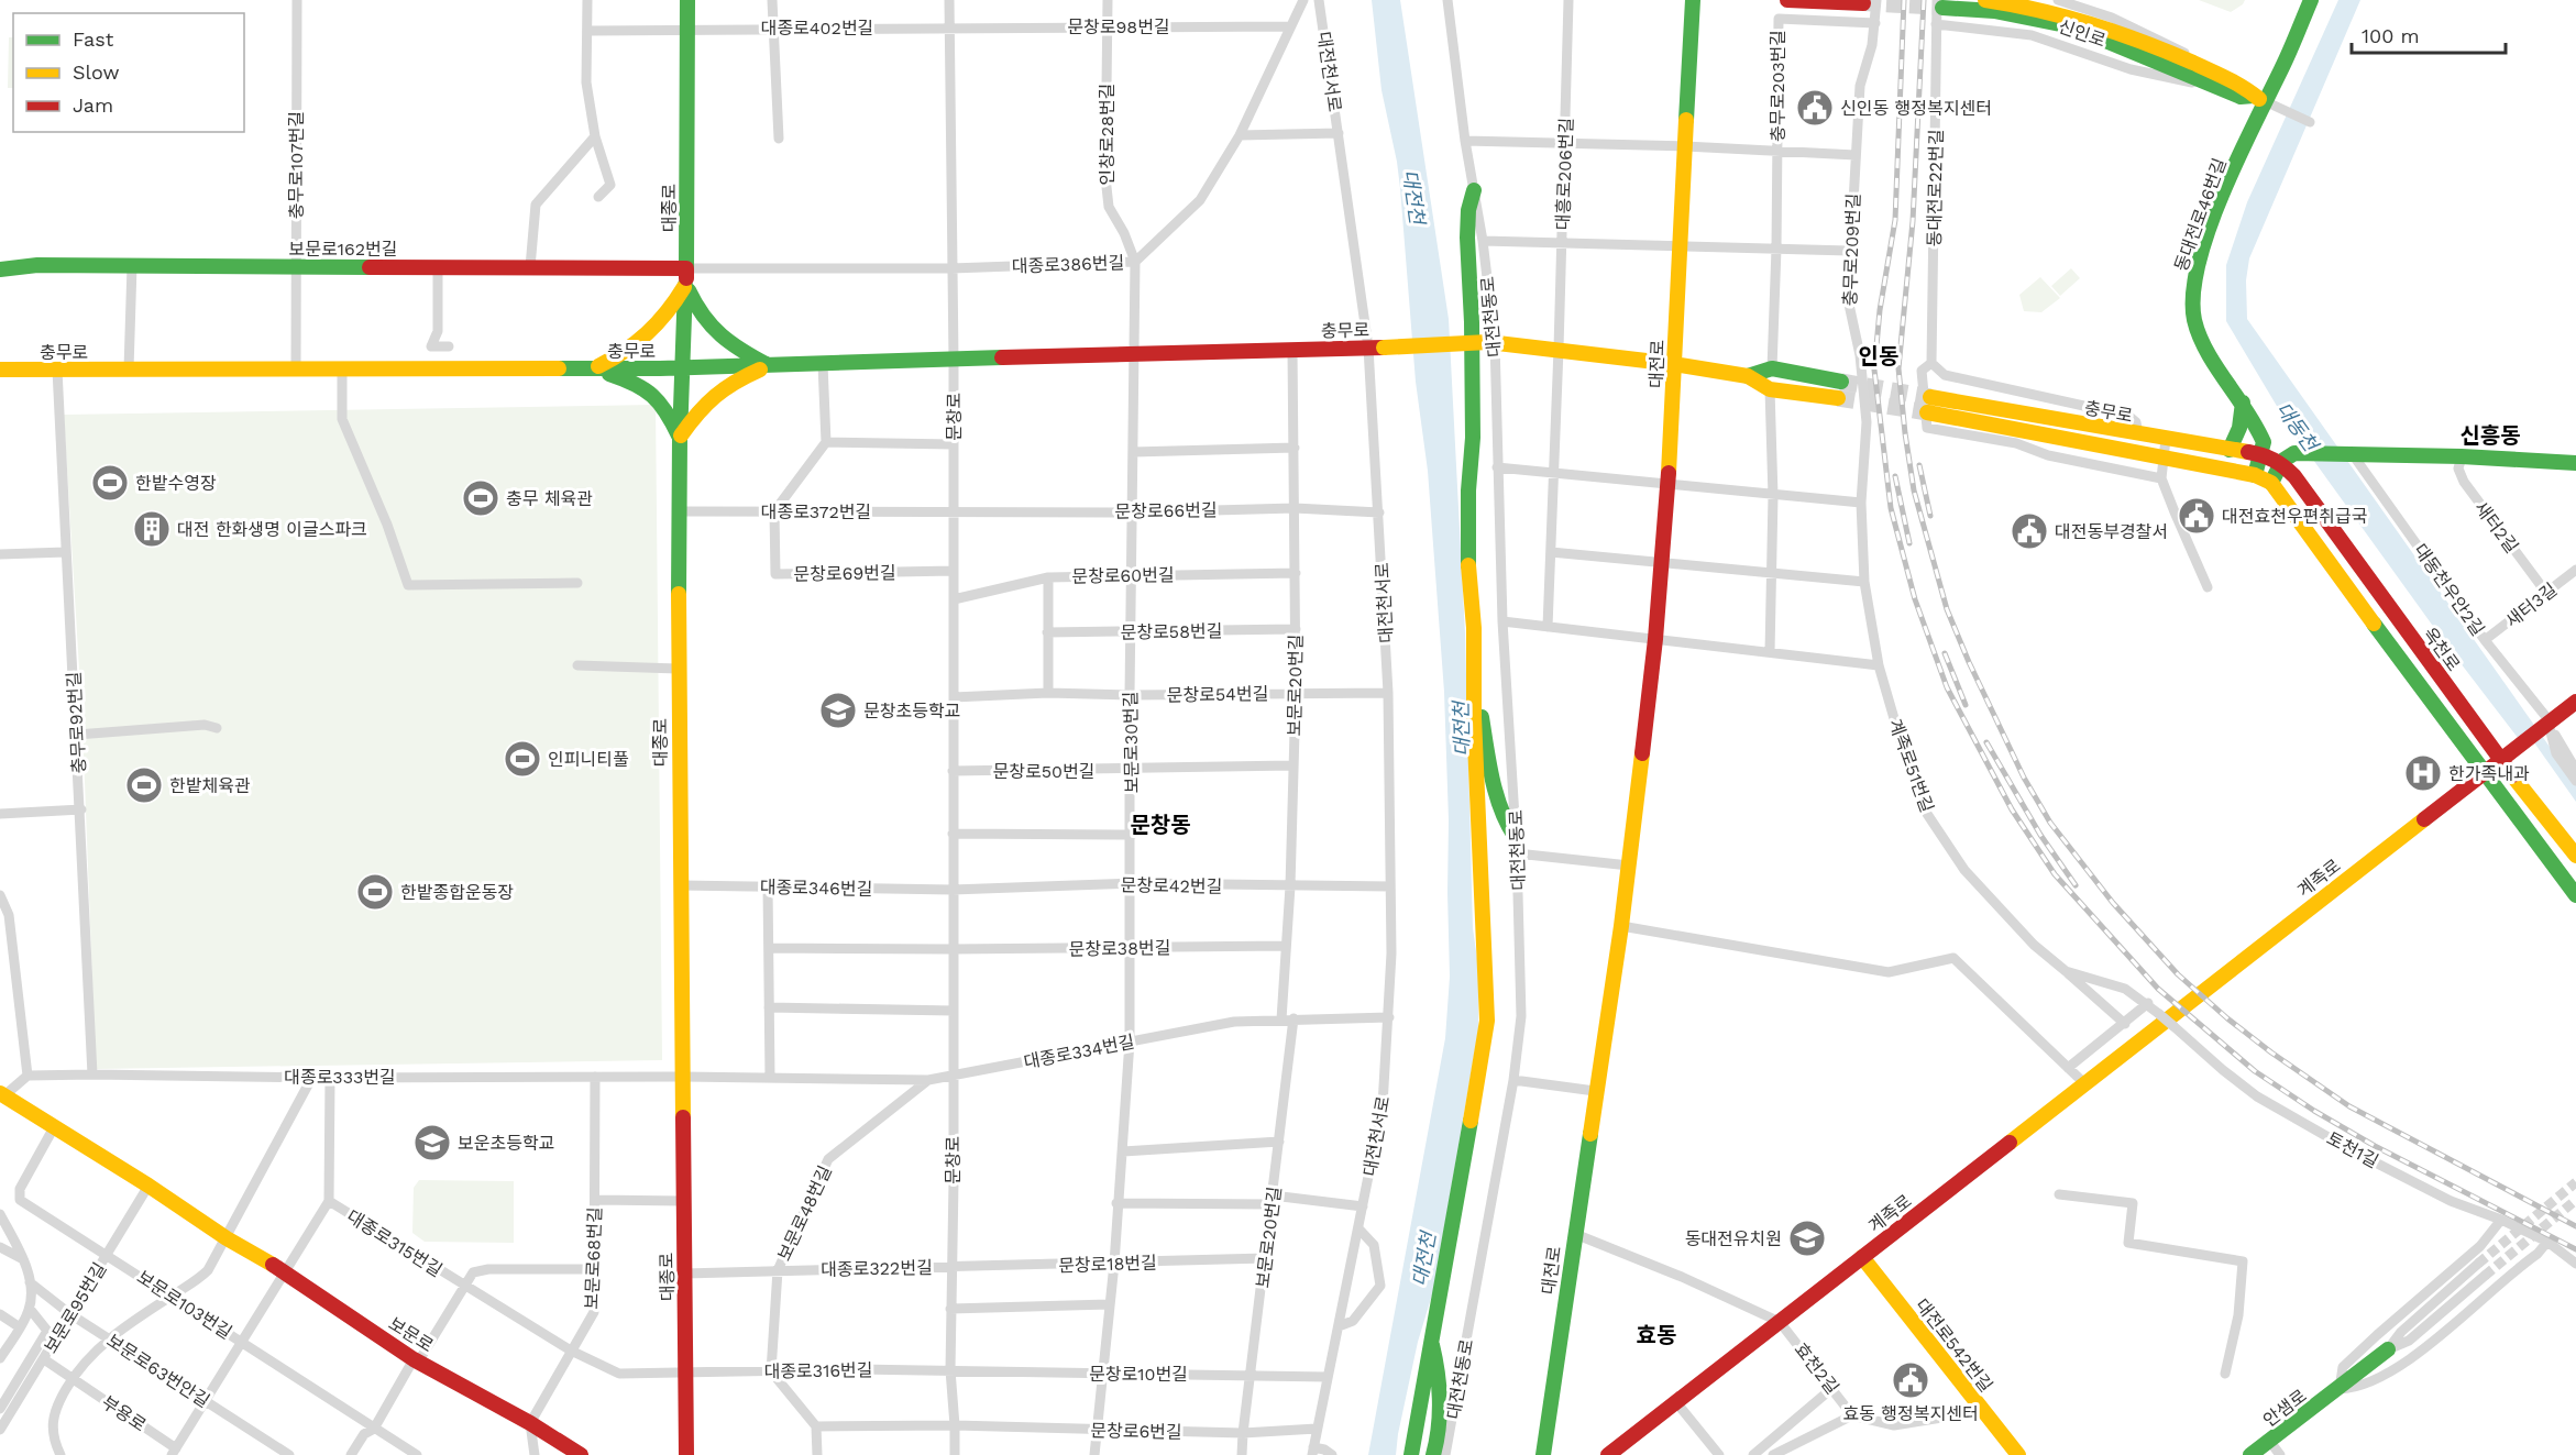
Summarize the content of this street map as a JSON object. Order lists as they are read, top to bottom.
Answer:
{
  "streets": {
    "main road": [
      "신인로",
      "대종로",
      "동대전로46번길",
      "보문로162번길",
      "충무로",
      "대전로",
      "옥천로",
      "계족로",
      "보문로",
      "대전로542번길",
      "안샘로"
    ],
    "street": [
      "문창로98번길",
      "대종로402번길",
      "대전천서로",
      "충무로203번길",
      "인창로28번길",
      "충무로107번길",
      "대흥로206번길",
      "동대전로22번길",
      "충무로209번길",
      "대종로386번길",
      "대전천동로",
      "문창로",
      "문창로66번길",
      "대종로372번길",
      "새터2길",
      "문창로69번길",
      "문창로60번길",
      "대동천우안2길",
      "새터3길",
      "문창로58번길",
      "보문로20번길",
      "문창로54번길",
      "충무로92번길",
      "보문로30번길",
      "계족로51번길",
      "문창로50번길",
      "문창로42번길",
      "대종로346번길",
      "문창로38번길",
      "대종로334번길",
      "대종로333번길",
      "토천1길",
      "보문로48번길",
      "대종로315번길",
      "보문로68번길",
      "문창로18번길",
      "대종로322번길",
      "보문로103번길",
      "보문로95번길",
      "효천2길",
      "보문로63번안길",
      "대종로316번길",
      "문창로10번길",
      "부용로",
      "문창로6번길"
    ]
  },
  "crossings": [
    ["문창로98번길", "대종로402번길"],
    ["문창로98번길", "인창로28번길"],
    ["문창로98번길", "대종로386번길"],
    ["문창로98번길", "문창로"],
    ["대종로402번길", "대종로"],
    ["대종로402번길", "문창로"],
    ["신인로", "동대전로22번길"],
    ["신인로", "동대전로46번길"],
    ["대전천서로", "충무로"],
    ["대전천서로", "문창로66번길"],
    ["대전천서로", "문창로54번길"],
    ["대전천서로", "문창로42번길"],
    ["대전천서로", "대종로334번길"],
    ["대전천서로", "문창로10번길"],
    ["대전천서로", "문창로6번길"],
    ["충무로203번길", "충무로209번길"],
    ["충무로203번길", "충무로"],
    ["인창로28번길", "대종로386번길"],
    ["충무로107번길", "보문로162번길"],
    ["충무로107번길", "충무로"],
    ["대흥로206번길", "충무로"],
    ["대종로", "보문로162번길"],
    ["대종로", "대종로386번길"],
    ["대종로", "충무로"],
    ["대종로", "대종로372번길"],
    ["대종로", "대종로346번길"],
    ["대종로", "대종로334번길"],
    ["대종로", "대종로333번길"],
    ["대종로", "대종로315번길"],
    ["대종로", "대종로322번길"],
    ["대종로", "대종로316번길"],
    ["동대전로46번길", "충무로"],
    ["보문로162번길", "대종로386번길"],
    ["충무로209번길", "계족로51번길"],
    ["대종로386번길", "문창로"],
    ["대전천동로", "충무로"],
    ["충무로", "대전로"],
    ["충무로", "문창로"],
    ["충무로", "옥천로"],
    ["충무로", "보문로20번길"],
    ["충무로", "충무로92번길"],
    ["충무로", "보문로30번길"],
    ["문창로", "문창로66번길"],
    ["문창로", "대종로372번길"],
    ["문창로", "문창로69번길"],
    ["문창로", "문창로60번길"],
    ["문창로", "문창로54번길"],
    ["문창로", "문창로50번길"],
    ["문창로", "문창로42번길"],
    ["문창로", "대종로346번길"],
    ["문창로", "문창로38번길"],
    ["문창로", "대종로334번길"],
    ["문창로", "문창로18번길"],
    ["문창로", "대종로322번길"],
    ["문창로", "대종로316번길"],
    ["문창로", "문창로10번길"],
    ["문창로", "문창로6번길"],
    ["문창로66번길", "대종로372번길"],
    ["문창로66번길", "보문로20번길"],
    ["문창로66번길", "보문로30번길"],
    ["대종로372번길", "문창로69번길"],
    ["새터2길", "새터3길"],
    ["문창로60번길", "보문로20번길"],
    ["문창로60번길", "보문로30번길"],
    ["대동천우안2길", "새터3길"],
    ["대동천우안2길", "계족로"],
    ["문창로58번길", "보문로20번길"],
    ["문창로58번길", "보문로30번길"],
    ["옥천로", "계족로"],
    ["보문로20번길", "문창로54번길"],
    ["보문로20번길", "문창로50번길"],
    ["보문로20번길", "문창로42번길"],
    ["보문로20번길", "문창로38번길"],
    ["보문로20번길", "대종로334번길"],
    ["보문로20번길", "문창로18번길"],
    ["보문로20번길", "문창로10번길"],
    ["보문로20번길", "문창로6번길"],
    ["문창로54번길", "보문로30번길"],
    ["충무로92번길", "대종로333번길"],
    ["보문로30번길", "문창로50번길"],
    ["보문로30번길", "문창로42번길"],
    ["보문로30번길", "문창로38번길"],
    ["보문로30번길", "대종로334번길"],
    ["보문로30번길", "문창로18번길"],
    ["보문로30번길", "문창로10번길"],
    ["보문로30번길", "문창로6번길"],
    ["계족로51번길", "토천1길"],
    ["계족로", "대전로542번길"],
    ["계족로", "효천2길"],
    ["문창로42번길", "대종로346번길"],
    ["대종로334번길", "대종로333번길"],
    ["대종로334번길", "보문로48번길"],
    ["대종로333번길", "대종로315번길"],
    ["대종로333번길", "보문로68번길"],
    ["보문로48번길", "대종로322번길"],
    ["보문로48번길", "대종로316번길"],
    ["대종로315번길", "보문로68번길"],
    ["대종로315번길", "대종로316번길"],
    ["대종로315번길", "부용로"],
    ["보문로68번길", "보문로"],
    ["문창로18번길", "대종로322번길"],
    ["보문로103번길", "보문로95번길"],
    ["보문로103번길", "보문로"],
    ["보문로103번길", "부용로"],
    ["보문로95번길", "보문로"],
    ["보문로95번길", "보문로63번안길"],
    ["보문로95번길", "부용로"],
    ["보문로", "부용로"],
    ["보문로63번안길", "부용로"],
    ["대종로316번길", "문창로10번길"]
  ],
  "districts": [
    "인동",
    "신흥동",
    "문창동",
    "효동"
  ],
  "water": ["대전천", "대동천"],
  "places": {
    "public building": [
      "신인동 행정복지센터",
      "대전효천우편취급국",
      "대전동부경찰서",
      "효동 행정복지센터"
    ],
    "sports": [
      "한밭수영장",
      "충무 체육관",
      "인피니티풀",
      "한밭체육관",
      "한밭종합운동장"
    ],
    "building": ["대전 한화생명 이글스파크"],
    "school or university": ["문창초등학교", "보운초등학교", "동대전유치원"],
    "hospital": ["한가족내과"]
  },
  "legend": ["Fast", "Slow", "Jam"],
  "scale_bar": "100 m"
}
